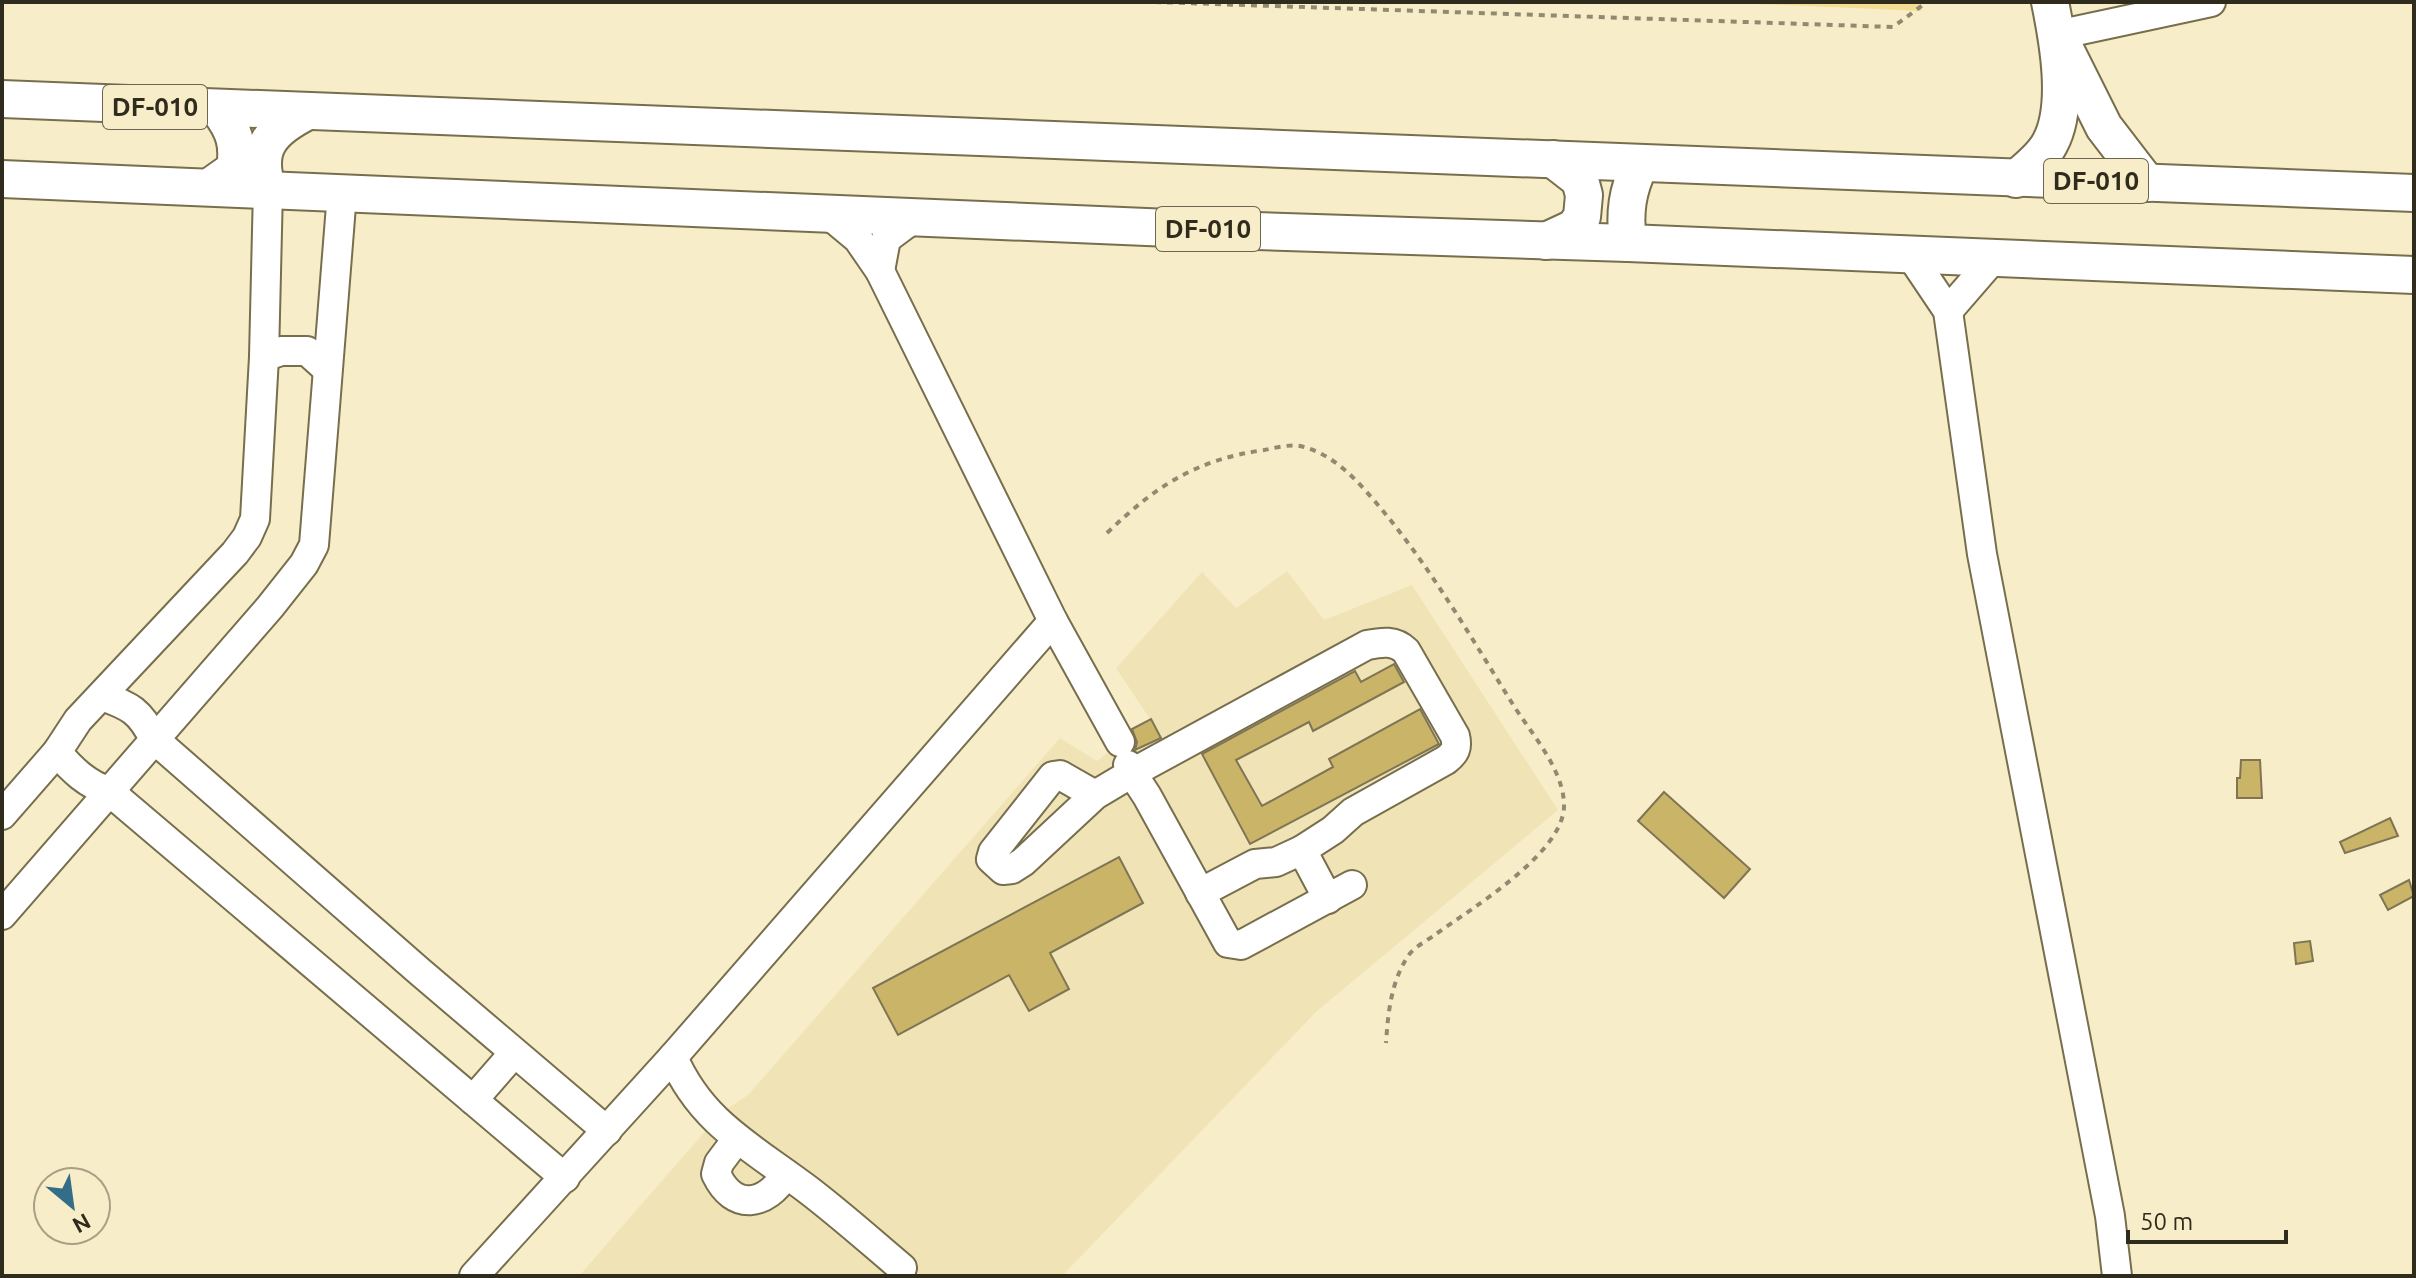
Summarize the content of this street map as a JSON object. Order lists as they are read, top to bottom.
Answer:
{
  "streets": {
    "main road": ["DF-010"]
  },
  "scale_bar": "50 m",
  "north": "bottom right"
}
